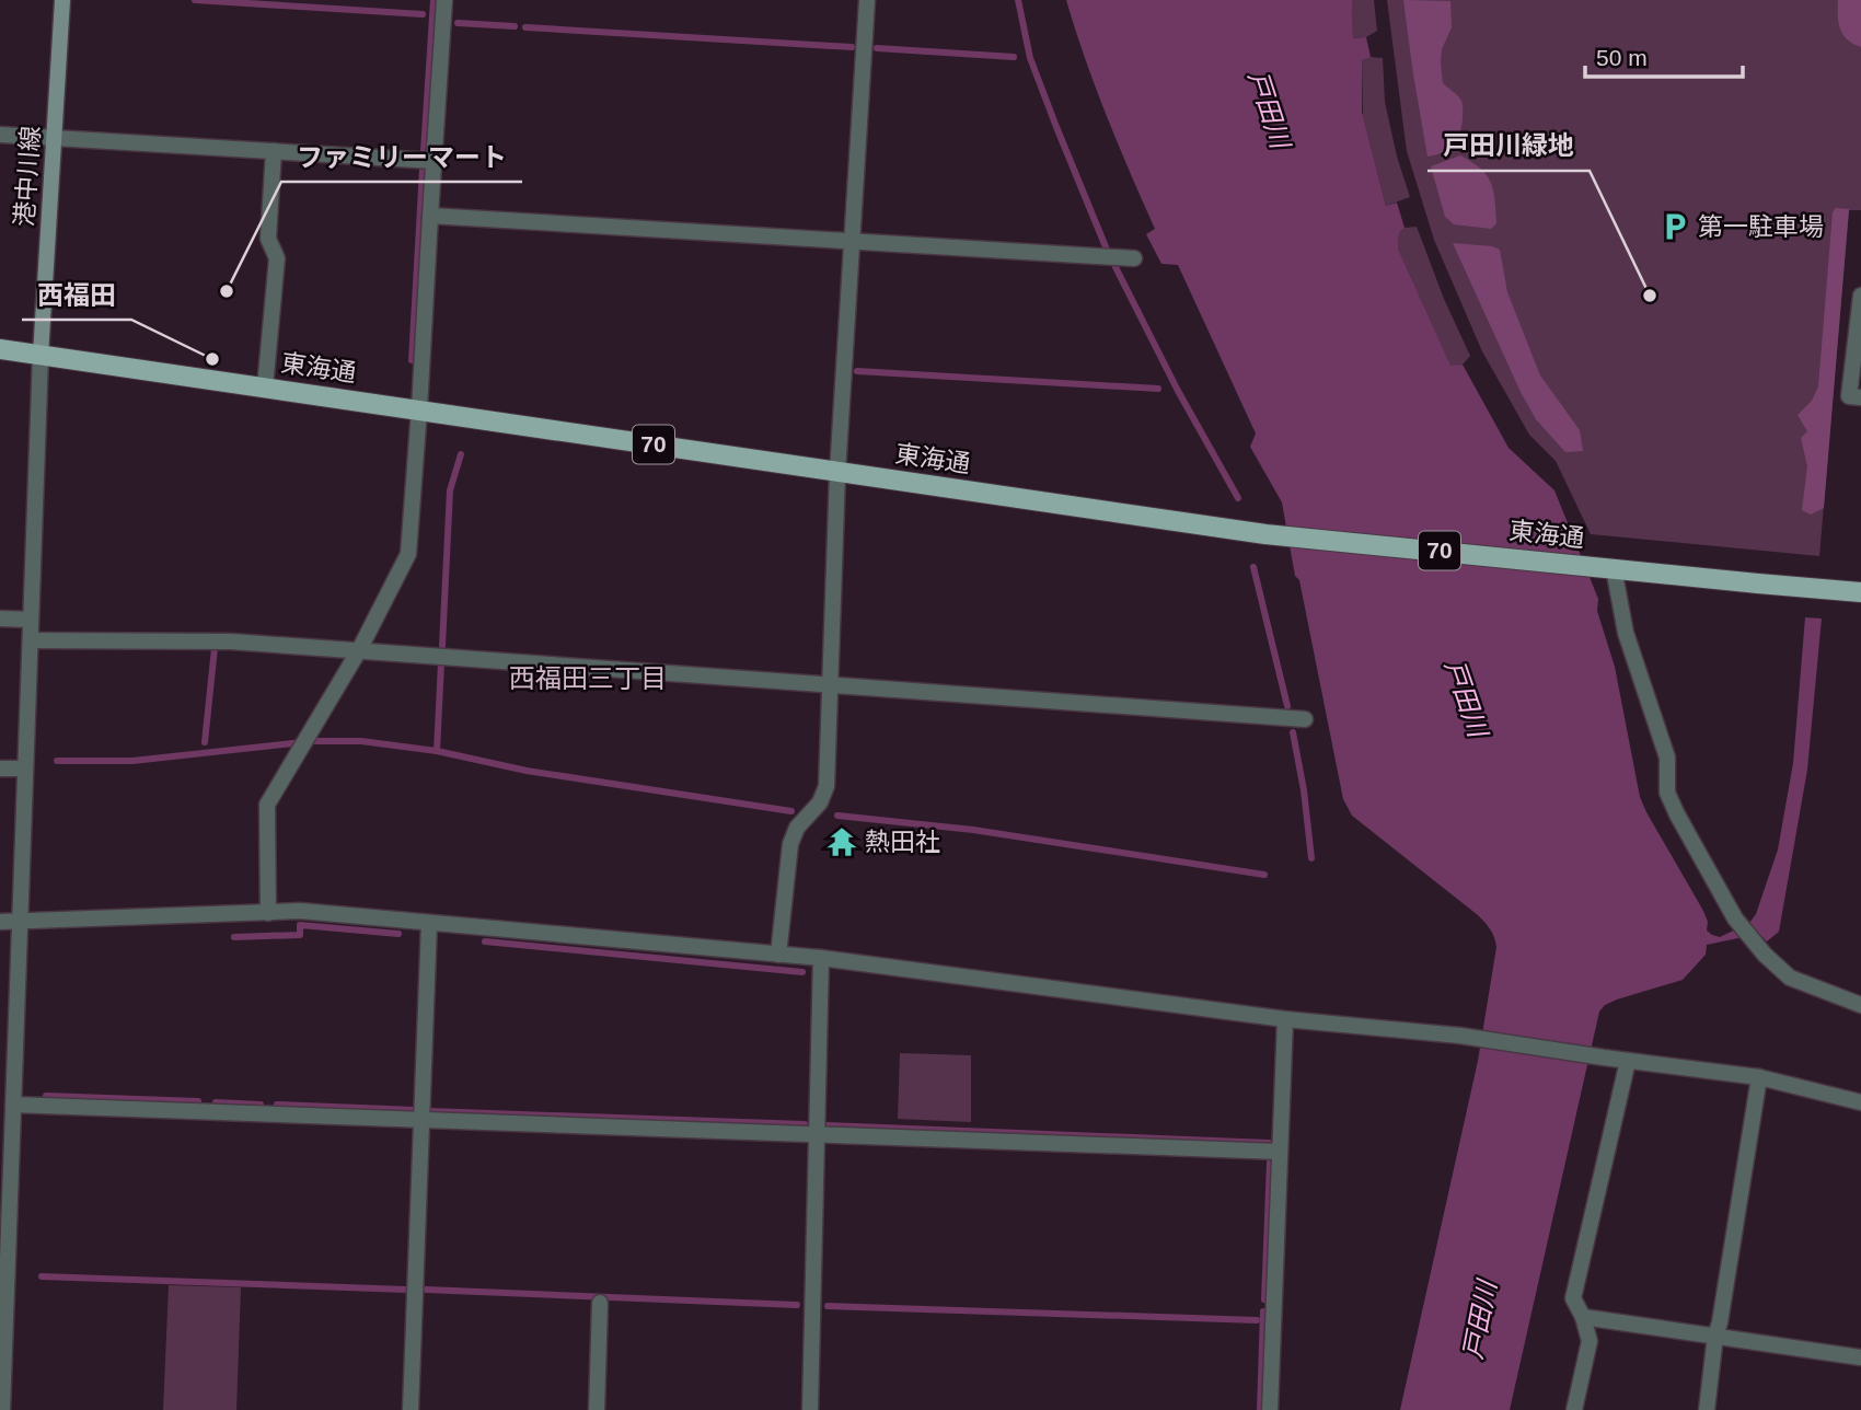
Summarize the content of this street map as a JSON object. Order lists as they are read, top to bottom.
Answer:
{
  "streets": {
    "main road": ["港中川線", "東海通", "70"]
  },
  "crossings": [
    ["港中川線", "東海通"]
  ],
  "districts": ["西福田三丁目"],
  "water": ["戸田川"],
  "places": {
    "parking": ["第一駐車場"],
    "other": ["ファミリーマート", "戸田川緑地", "西福田"],
    "temple": ["熱田社"]
  },
  "scale_bar": "50 m"
}
